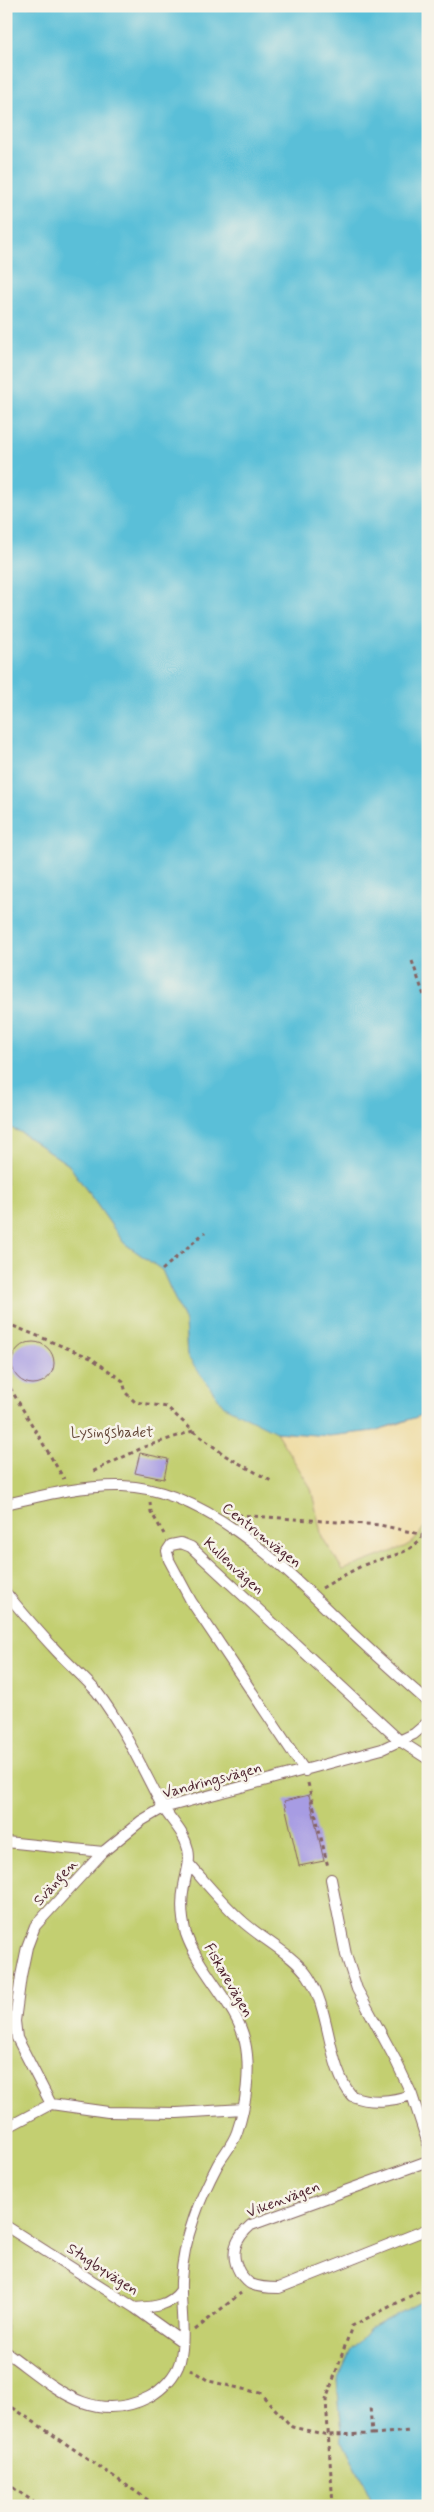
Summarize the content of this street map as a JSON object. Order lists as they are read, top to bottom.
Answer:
{
  "streets": {
    "lane": [
      "Centrumvägen",
      "Kullenvägen",
      "Vandringsvägen",
      "Svängen",
      "Fiskarevägen",
      "Vikenvägen",
      "Stugbyvägen"
    ]
  },
  "crossings": [
    ["Kullenvägen", "Vandringsvägen"],
    ["Vandringsvägen", "Svängen"],
    ["Vandringsvägen", "Fiskarevägen"],
    ["Fiskarevägen", "Stugbyvägen"]
  ],
  "parks": ["Lysingsbadet"]
}
